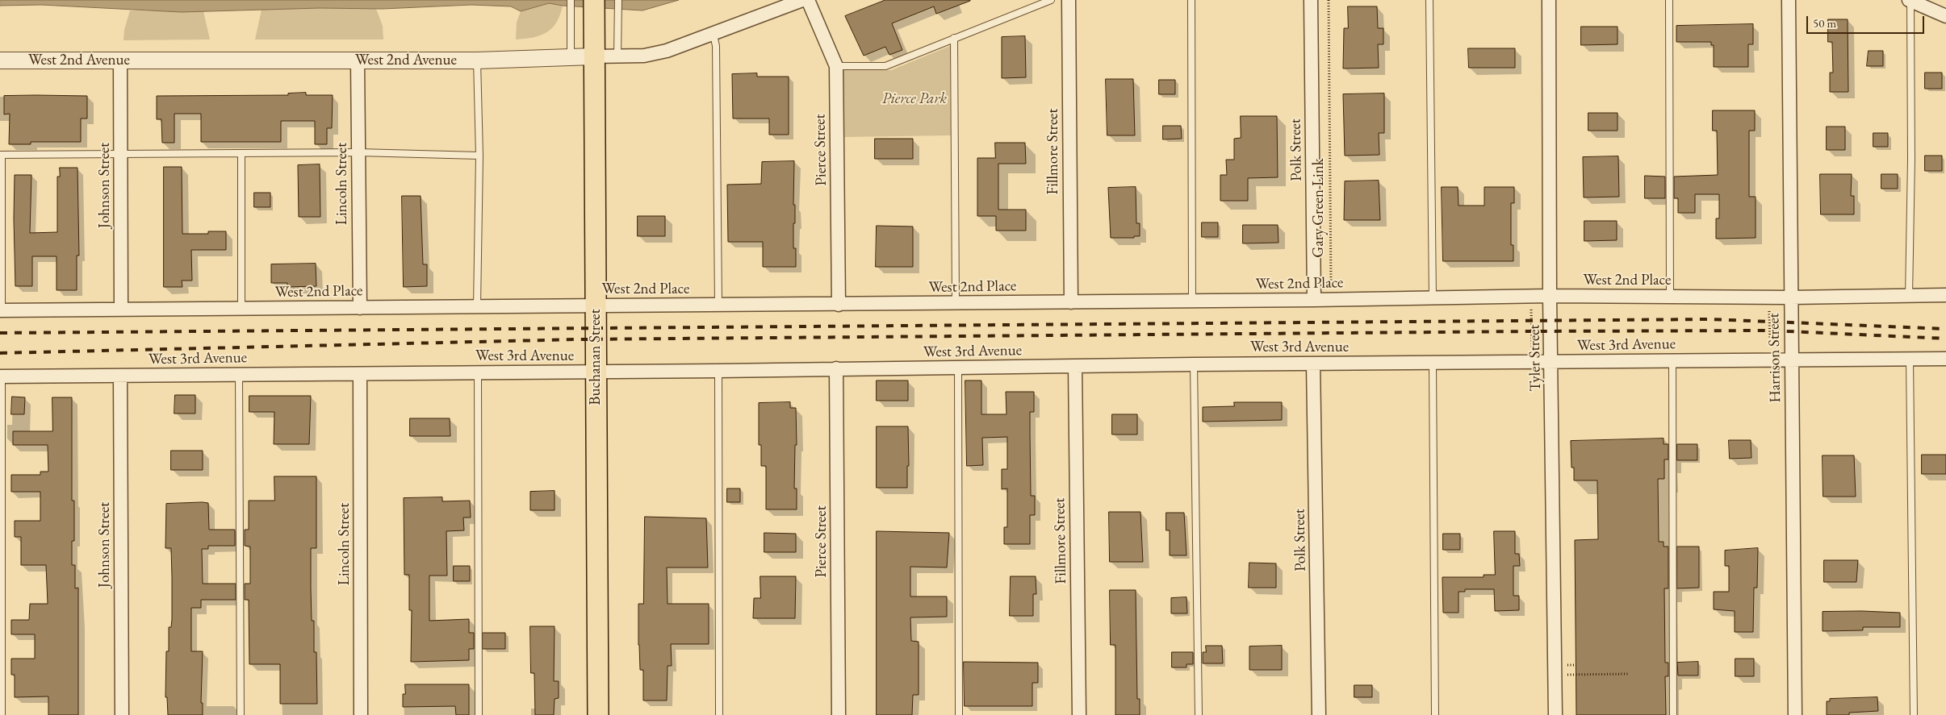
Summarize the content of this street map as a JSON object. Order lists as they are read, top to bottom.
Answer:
{
  "streets": {
    "main road": ["Buchanan Street"],
    "street": [
      "West 2nd Avenue",
      "Pierce Street",
      "Polk Street",
      "Fillmore Street",
      "Lincoln Street",
      "Johnson Street",
      "West 2nd Place",
      "West 3rd Avenue",
      "Tyler Street",
      "Harrison Street"
    ],
    "path": ["Gary Green Link"]
  },
  "crossings": [
    ["West 2nd Avenue", "Lincoln Street"],
    ["West 2nd Avenue", "Johnson Street"],
    ["West 2nd Avenue", "Buchanan Street"],
    ["Pierce Street", "West 2nd Place"],
    ["Pierce Street", "West 3rd Avenue"],
    ["Polk Street", "West 2nd Place"],
    ["Polk Street", "West 3rd Avenue"],
    ["Fillmore Street", "West 2nd Place"],
    ["Fillmore Street", "West 3rd Avenue"],
    ["Lincoln Street", "West 2nd Place"],
    ["Lincoln Street", "West 3rd Avenue"],
    ["Johnson Street", "West 2nd Place"],
    ["Johnson Street", "West 3rd Avenue"],
    ["West 2nd Place", "Buchanan Street"],
    ["West 2nd Place", "Tyler Street"],
    ["West 2nd Place", "Harrison Street"],
    ["West 3rd Avenue", "Buchanan Street"],
    ["West 3rd Avenue", "Tyler Street"],
    ["West 3rd Avenue", "Harrison Street"]
  ],
  "parks": ["Pierce Park"],
  "scale_bar": "50 m"
}
